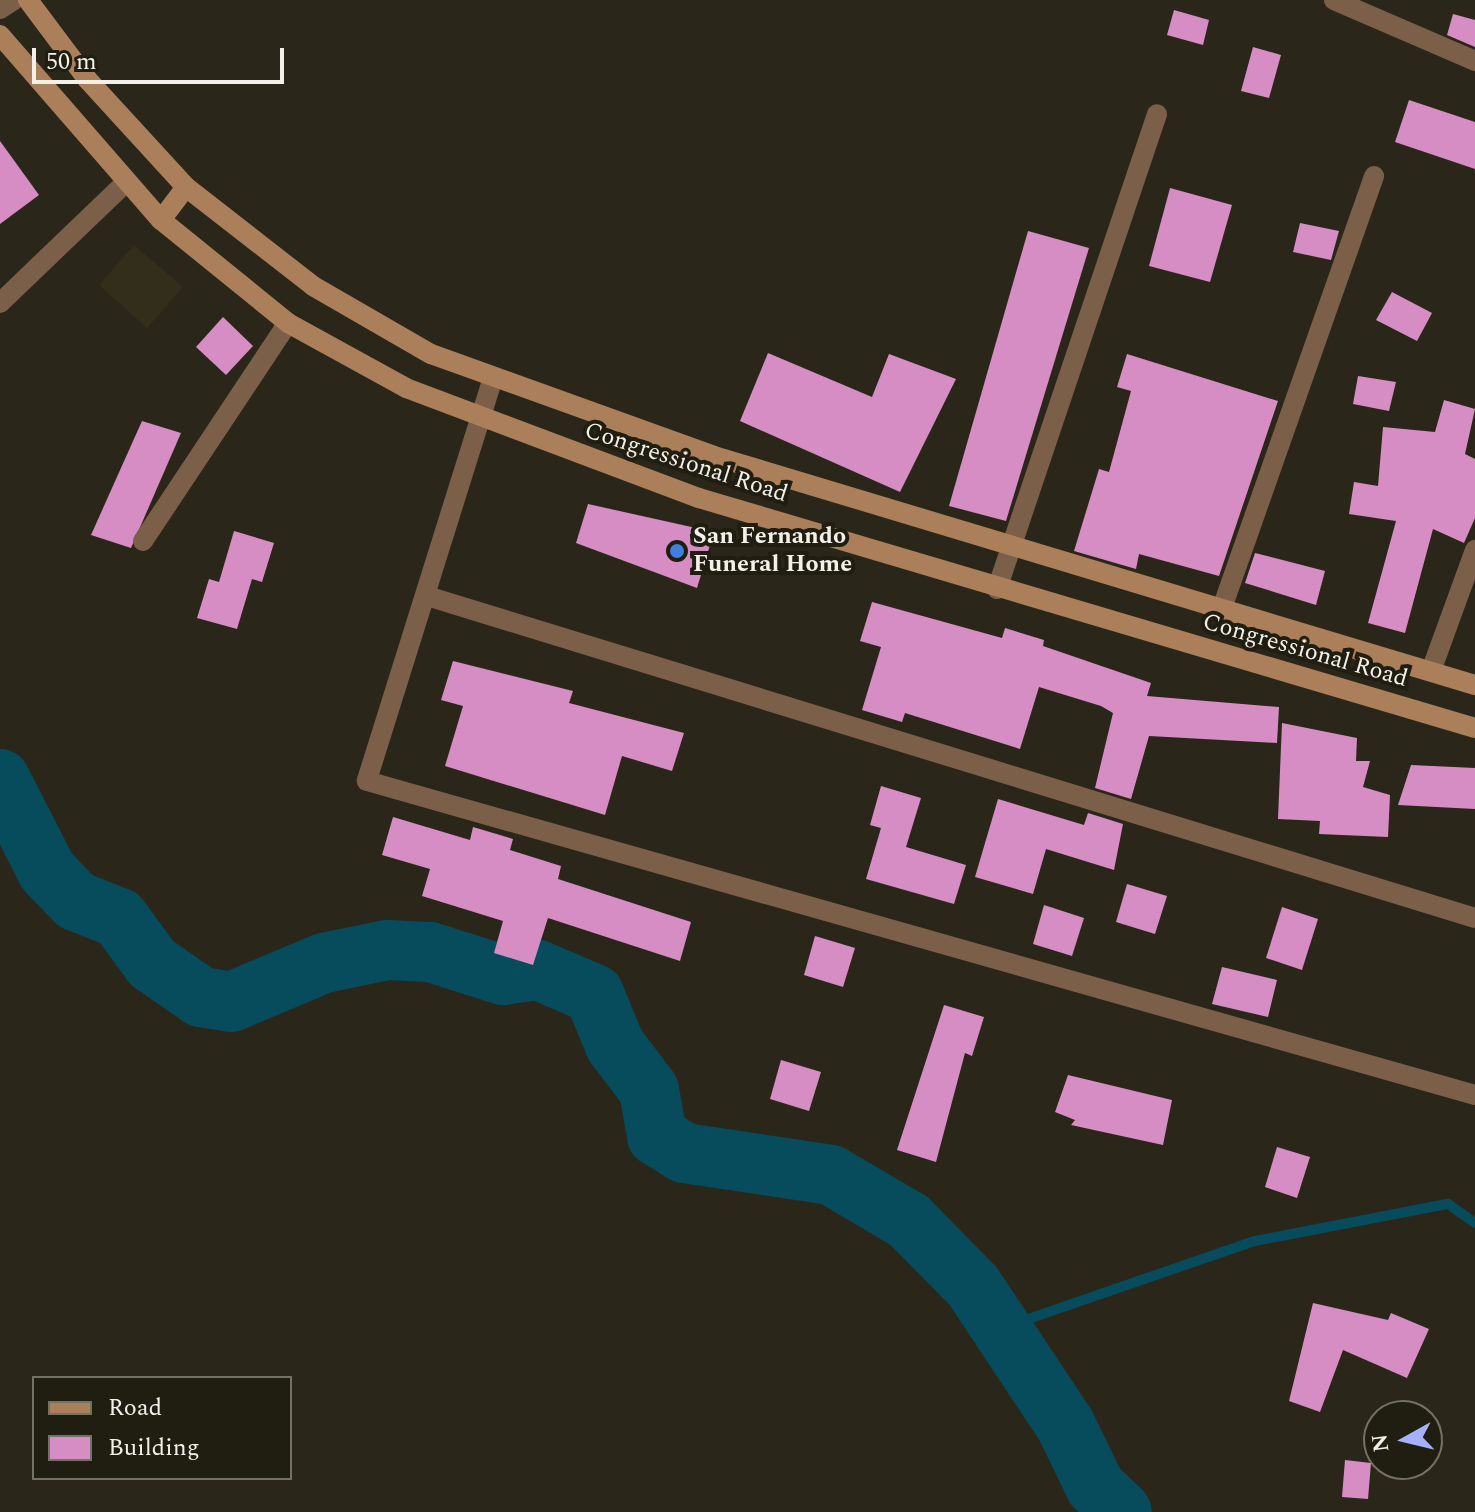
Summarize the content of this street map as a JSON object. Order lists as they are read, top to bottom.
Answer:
{
  "streets": {
    "main road": ["Congressional Road"]
  },
  "places": ["San Fernando Funeral Home"],
  "legend": ["Road", "Building"],
  "scale_bar": "50 m",
  "north": "left"
}
